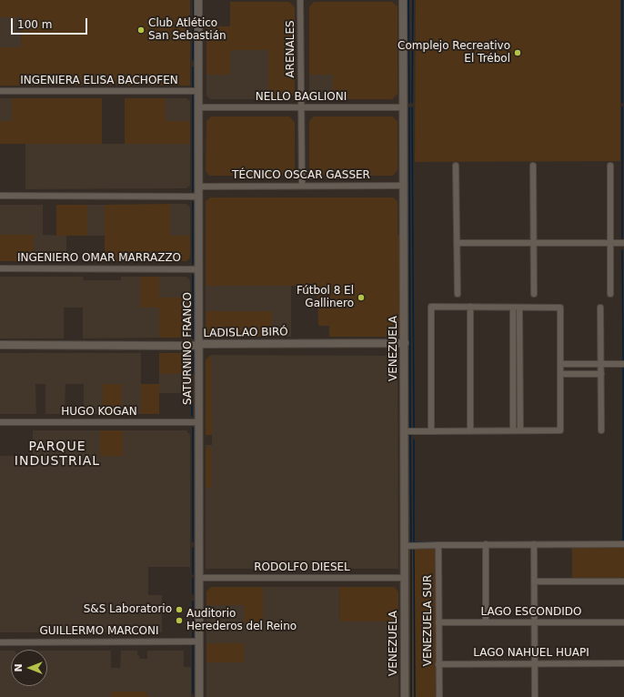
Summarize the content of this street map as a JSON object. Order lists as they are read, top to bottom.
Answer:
{
  "streets": {
    "street": [
      "ARENALES",
      "INGENIERA ELISA BACHOFEN",
      "NELLO BAGLIONI",
      "TÉCNICO OSCAR GASSER",
      "INGENIERO OMAR MARRAZZO",
      "LADISLAO BIRÓ",
      "SATURNINO FRANCO",
      "VENEZUELA",
      "HUGO KOGAN",
      "RODOLFO DIESEL",
      "LAGO ESCONDIDO",
      "VENEZUELA SUR",
      "GUILLERMO MARCONI",
      "LAGO NAHUEL HUAPI"
    ]
  },
  "crossings": [
    ["ARENALES", "NELLO BAGLIONI"],
    ["ARENALES", "TÉCNICO OSCAR GASSER"],
    ["INGENIERA ELISA BACHOFEN", "SATURNINO FRANCO"],
    ["NELLO BAGLIONI", "SATURNINO FRANCO"],
    ["NELLO BAGLIONI", "VENEZUELA"],
    ["TÉCNICO OSCAR GASSER", "SATURNINO FRANCO"],
    ["TÉCNICO OSCAR GASSER", "VENEZUELA"],
    ["INGENIERO OMAR MARRAZZO", "SATURNINO FRANCO"],
    ["LADISLAO BIRÓ", "SATURNINO FRANCO"],
    ["LADISLAO BIRÓ", "VENEZUELA"],
    ["SATURNINO FRANCO", "HUGO KOGAN"],
    ["SATURNINO FRANCO", "RODOLFO DIESEL"],
    ["SATURNINO FRANCO", "GUILLERMO MARCONI"],
    ["VENEZUELA", "RODOLFO DIESEL"],
    ["LAGO ESCONDIDO", "VENEZUELA SUR"],
    ["VENEZUELA SUR", "LAGO NAHUEL HUAPI"]
  ],
  "districts": ["PARQUE INDUSTRIAL"],
  "places": [
    "Club Atlético San Sebastián",
    "Complejo Recreativo El Trébol",
    "Fútbol 8 El Gallinero",
    "S&S Laboratorio",
    "Auditorio Herederos del Reino"
  ],
  "scale_bar": "100 m",
  "north": "left"
}
